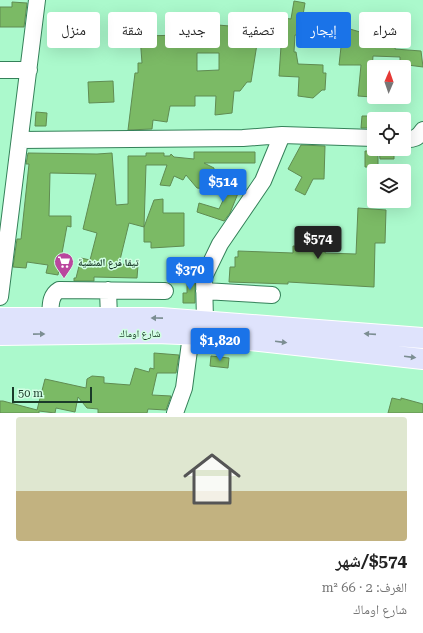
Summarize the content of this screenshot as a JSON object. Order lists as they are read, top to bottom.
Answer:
{
  "streets": {
    "main road": ["شارع اوماك"]
  },
  "places": {
    "supermarket": ["تيقا فرع المنشية"]
  },
  "scale_bar": "50 m",
  "north": "top",
  "page": {
    "chip": [
      "شراء",
      "إيجار",
      "تصفية",
      "جديد",
      "شقة",
      "منزل"
    ],
    "price": [
      "$514",
      "$574",
      "$370",
      "$1,820"
    ],
    "scale": "50 m",
    "list": [
      {
        "name": "$574/شهر",
        "note": "الغرف: 2 · 66 m² · شارع اوماك"
      }
    ]
  }
}
